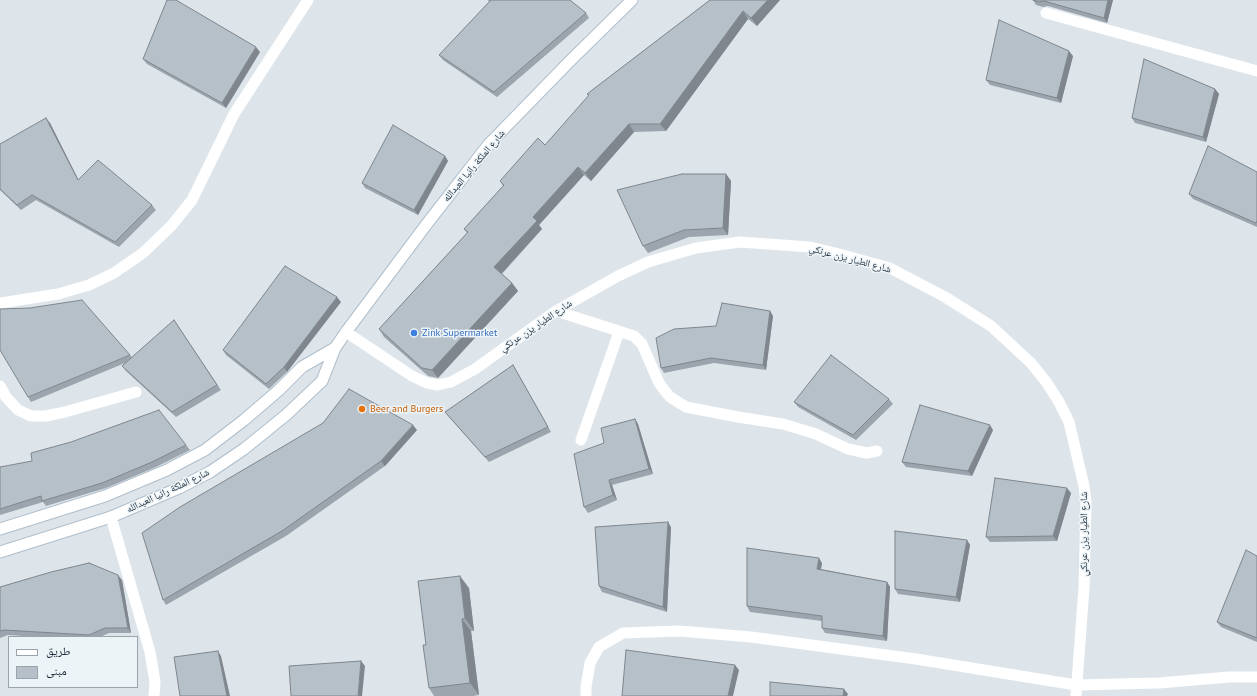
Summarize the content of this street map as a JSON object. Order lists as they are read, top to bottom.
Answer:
{
  "streets": {
    "street": ["شارع الملكة رانيا العبدالله", "شارع الطيار يزن عرنكي"]
  },
  "crossings": [
    ["شارع الملكة رانيا العبدالله", "شارع الطيار يزن عرنكي"]
  ],
  "places": ["Zink Supermarket", "Beer and Burgers"],
  "legend": ["طريق", "مبنى"]
}
